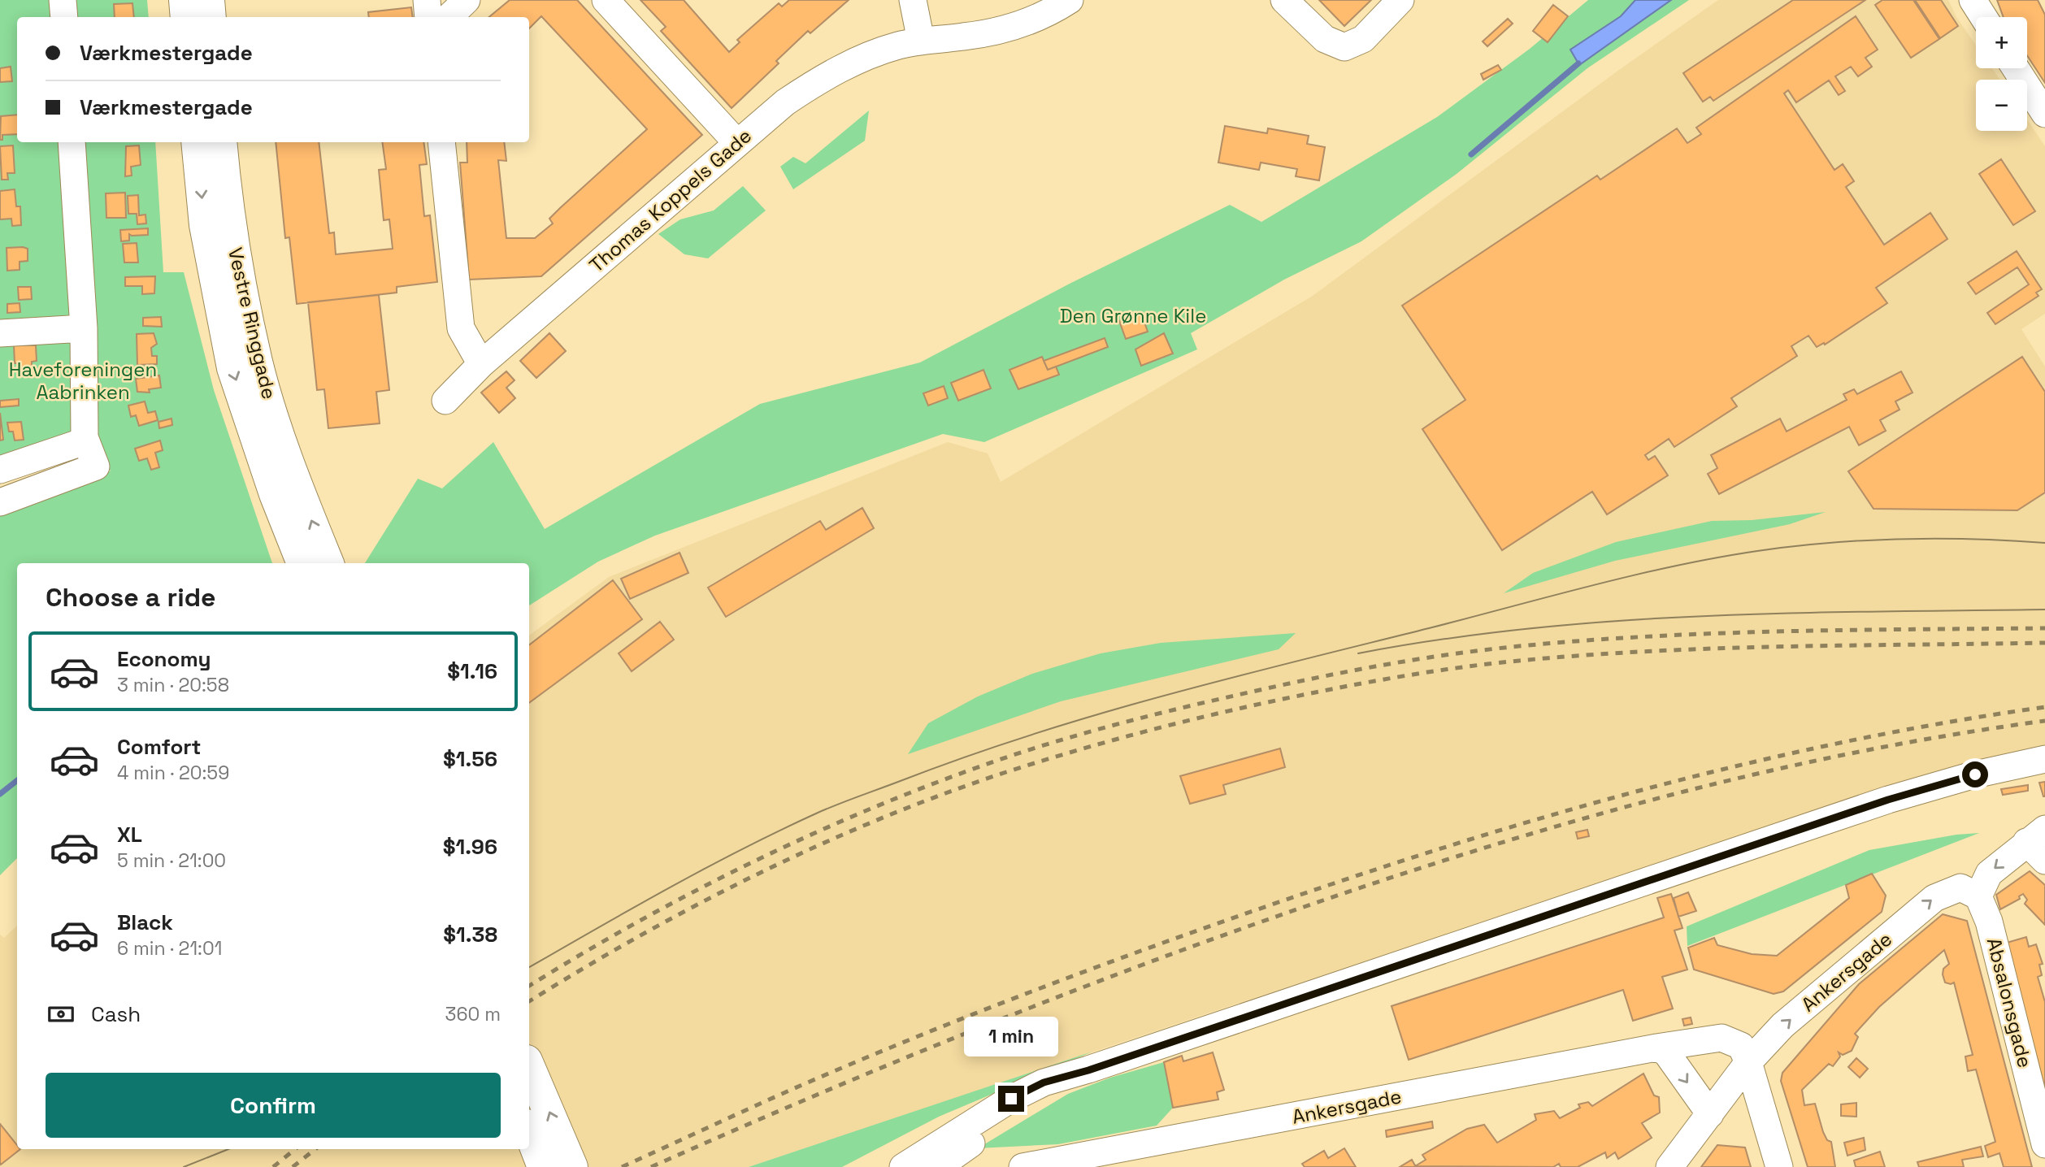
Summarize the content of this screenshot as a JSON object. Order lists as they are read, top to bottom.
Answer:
{
  "streets": {
    "main road": ["Vestre Ringgade"],
    "street": ["Thomas Koppels Gade", "Ankersgade", "Absalonsgade"]
  },
  "crossings": [
    ["Ankersgade", "Absalonsgade"]
  ],
  "parks": ["Den Grønne Kile", "Haveforeningen Aabrinken"],
  "page": {
    "map_buttons": ["+", "−"],
    "banner": ["Værkmestergade", "Værkmestergade"],
    "heading": "Choose a ride",
    "list": [
      {
        "name": "Economy",
        "note": "3 min · 20:58",
        "value": "$1.16"
      },
      {
        "name": "Comfort",
        "note": "4 min · 20:59",
        "value": "$1.56"
      },
      {
        "name": "XL",
        "note": "5 min · 21:00",
        "value": "$1.96"
      },
      {
        "name": "Black",
        "note": "6 min · 21:01",
        "value": "$1.38"
      }
    ],
    "pay": ["Cash", "360 m"],
    "bubble": "1 min",
    "buttons": "Confirm"
  }
}
